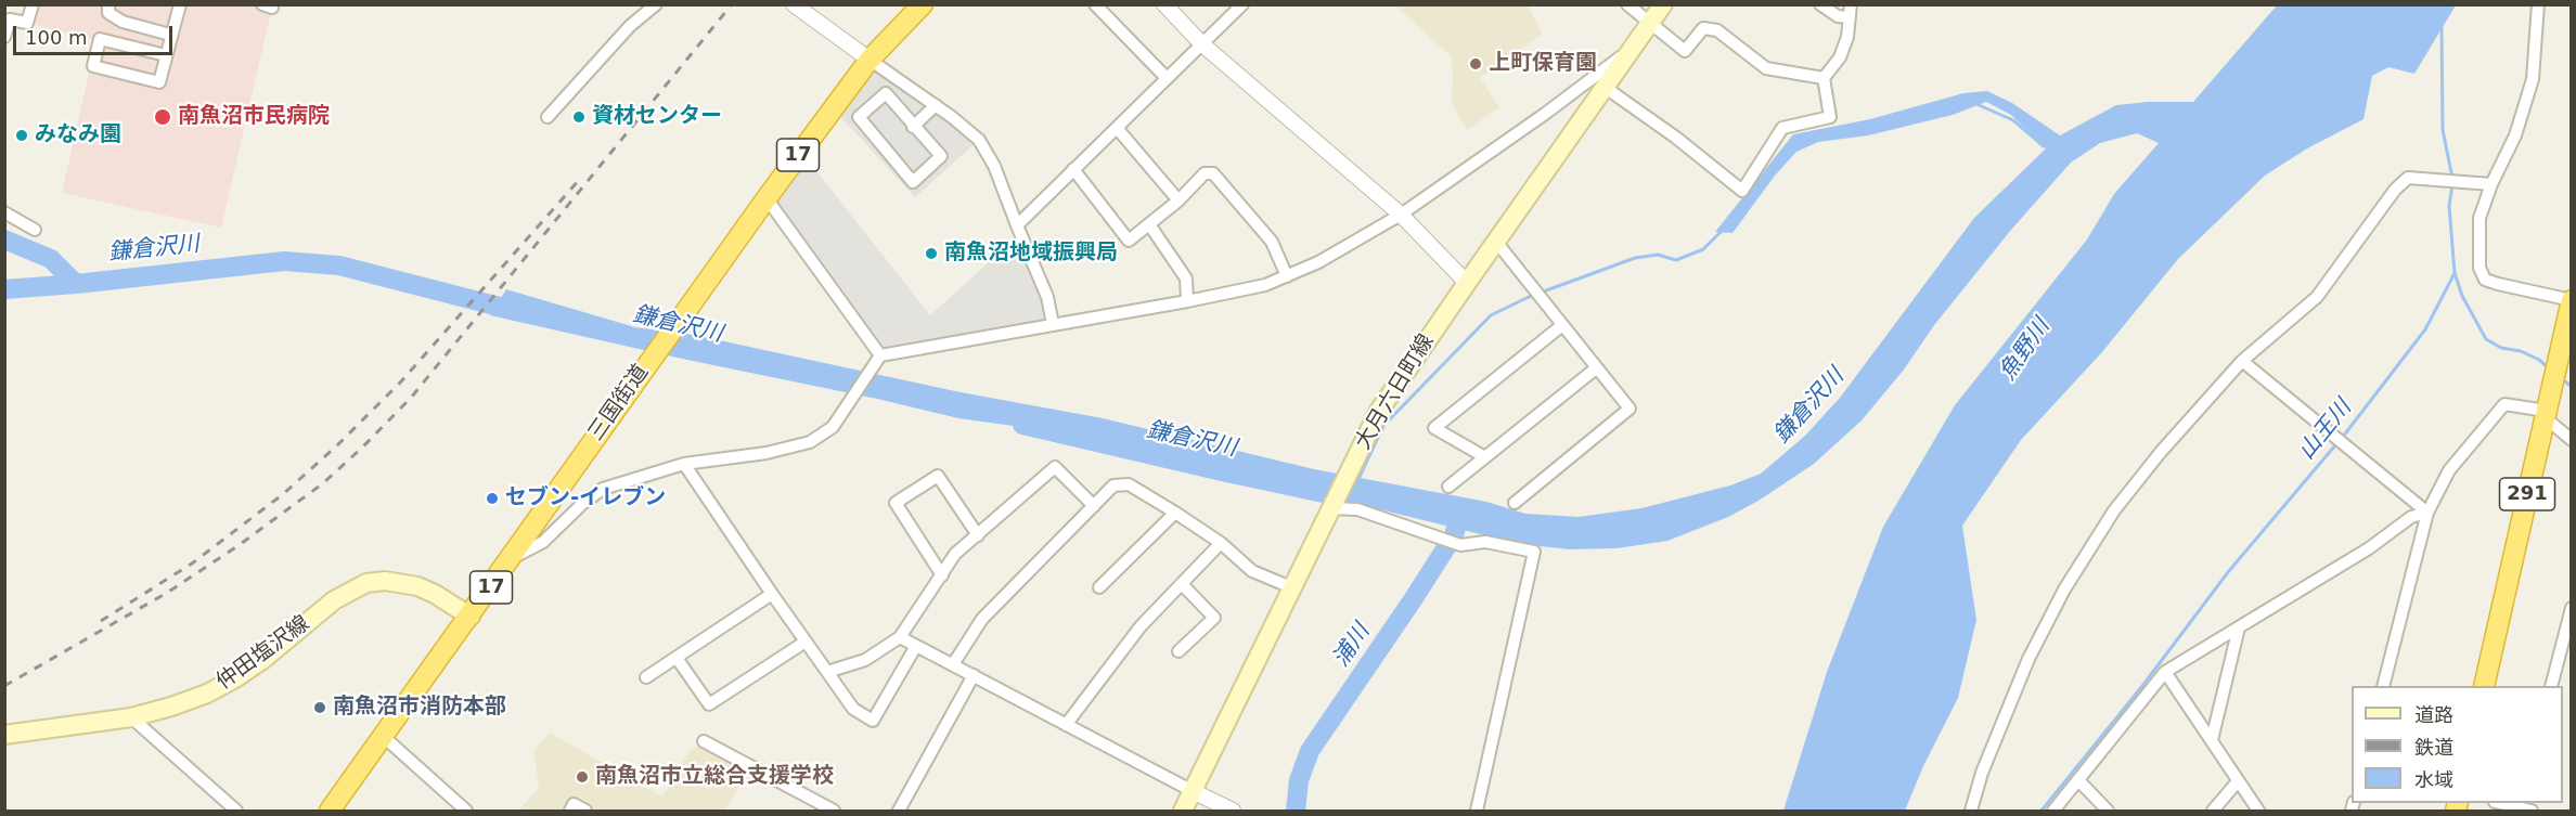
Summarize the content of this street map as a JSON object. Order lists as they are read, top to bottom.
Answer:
{
  "streets": {
    "highway": ["17", "三国街道", "291"],
    "main road": ["大月六日町線", "仲田塩沢線"]
  },
  "crossings": [
    ["三国街道", "仲田塩沢線"]
  ],
  "water": [
    "鎌倉沢川",
    "魚野川",
    "山王川",
    "浦川"
  ],
  "places": [
    "上町保育園",
    "南魚沼市民病院",
    "資材センター",
    "みなみ園",
    "南魚沼地域振興局",
    "セブン-イレブン",
    "南魚沼市消防本部",
    "南魚沼市立総合支援学校"
  ],
  "legend": ["道路", "鉄道", "水域"],
  "scale_bar": "100 m"
}
